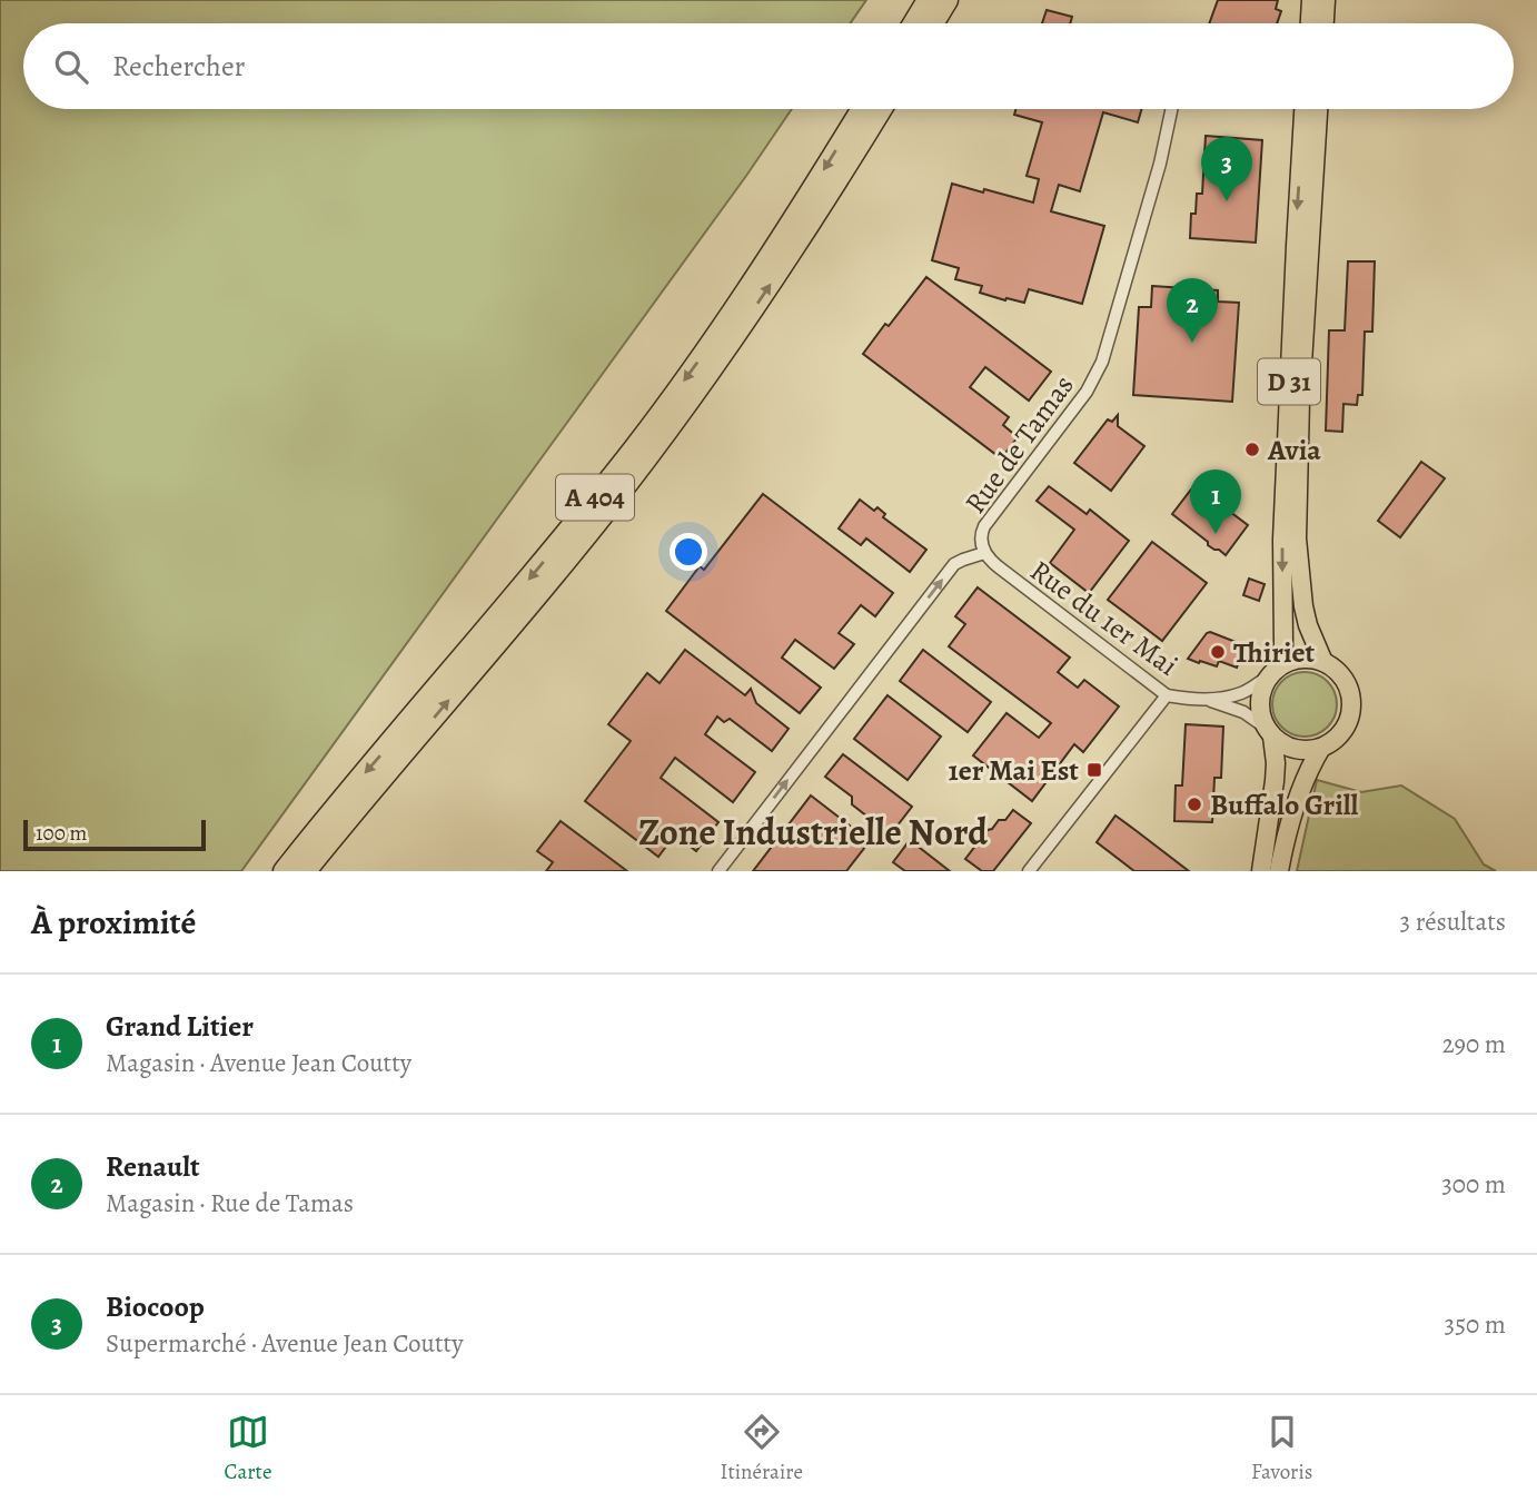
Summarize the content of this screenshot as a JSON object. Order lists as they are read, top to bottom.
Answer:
{
  "streets": {
    "highway": ["A 404"],
    "main road": ["D 31"],
    "street": ["Rue de Tamas", "Rue du 1er Mai"]
  },
  "crossings": [
    ["D 31", "Rue du 1er Mai"],
    ["Rue de Tamas", "Rue du 1er Mai"]
  ],
  "one_way": ["Rue de Tamas"],
  "districts": ["Zone Industrielle Nord"],
  "places": {
    "other": ["Avia", "Thiriet", "Buffalo Grill"],
    "transit": ["1er Mai Est"]
  },
  "scale_bar": "100 m",
  "page": {
    "search": "Rechercher",
    "pins": ["3", "2", "1"],
    "scale": "100 m",
    "heading": ["À proximité", "3 résultats"],
    "list": [
      {
        "mark": "1",
        "name": "Grand Litier",
        "note": "Magasin · Avenue Jean Coutty",
        "value": "290 m"
      },
      {
        "mark": "2",
        "name": "Renault",
        "note": "Magasin · Rue de Tamas",
        "value": "300 m"
      },
      {
        "mark": "3",
        "name": "Biocoop",
        "note": "Supermarché · Avenue Jean Coutty",
        "value": "350 m"
      }
    ],
    "nav": ["Carte", "Itinéraire", "Favoris"]
  }
}
